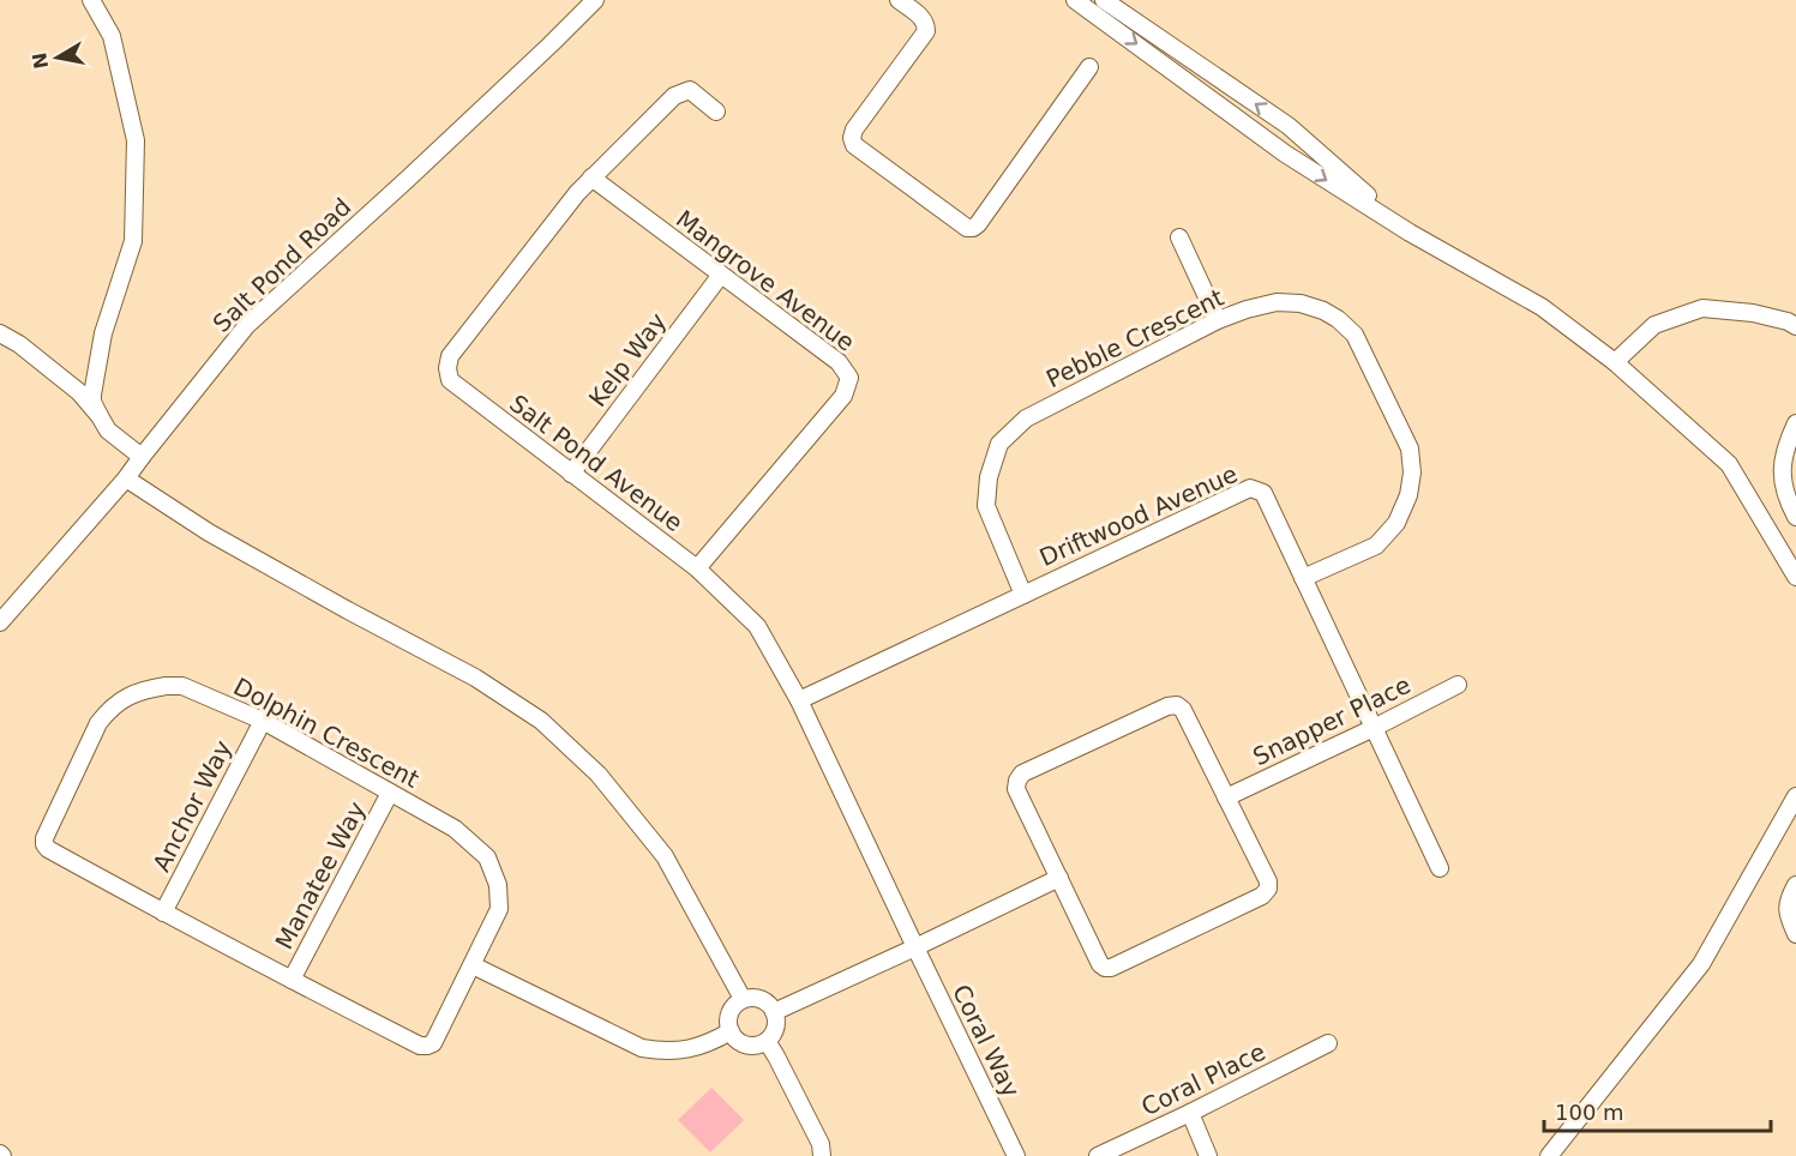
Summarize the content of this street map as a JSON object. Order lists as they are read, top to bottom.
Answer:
{
  "streets": {
    "street": [
      "Salt Pond Road",
      "Mangrove Avenue",
      "Pebble Crescent",
      "Kelp Way",
      "Salt Pond Avenue",
      "Driftwood Avenue",
      "Snapper Place",
      "Dolphin Crescent",
      "Anchor Way",
      "Manatee Way",
      "Coral Way",
      "Coral Place"
    ]
  },
  "crossings": [
    ["Mangrove Avenue", "Kelp Way"],
    ["Mangrove Avenue", "Salt Pond Avenue"],
    ["Pebble Crescent", "Driftwood Avenue"],
    ["Kelp Way", "Salt Pond Avenue"],
    ["Salt Pond Avenue", "Driftwood Avenue"],
    ["Salt Pond Avenue", "Coral Way"],
    ["Driftwood Avenue", "Snapper Place"],
    ["Dolphin Crescent", "Anchor Way"],
    ["Dolphin Crescent", "Manatee Way"]
  ],
  "scale_bar": "100 m",
  "north": "left"
}
